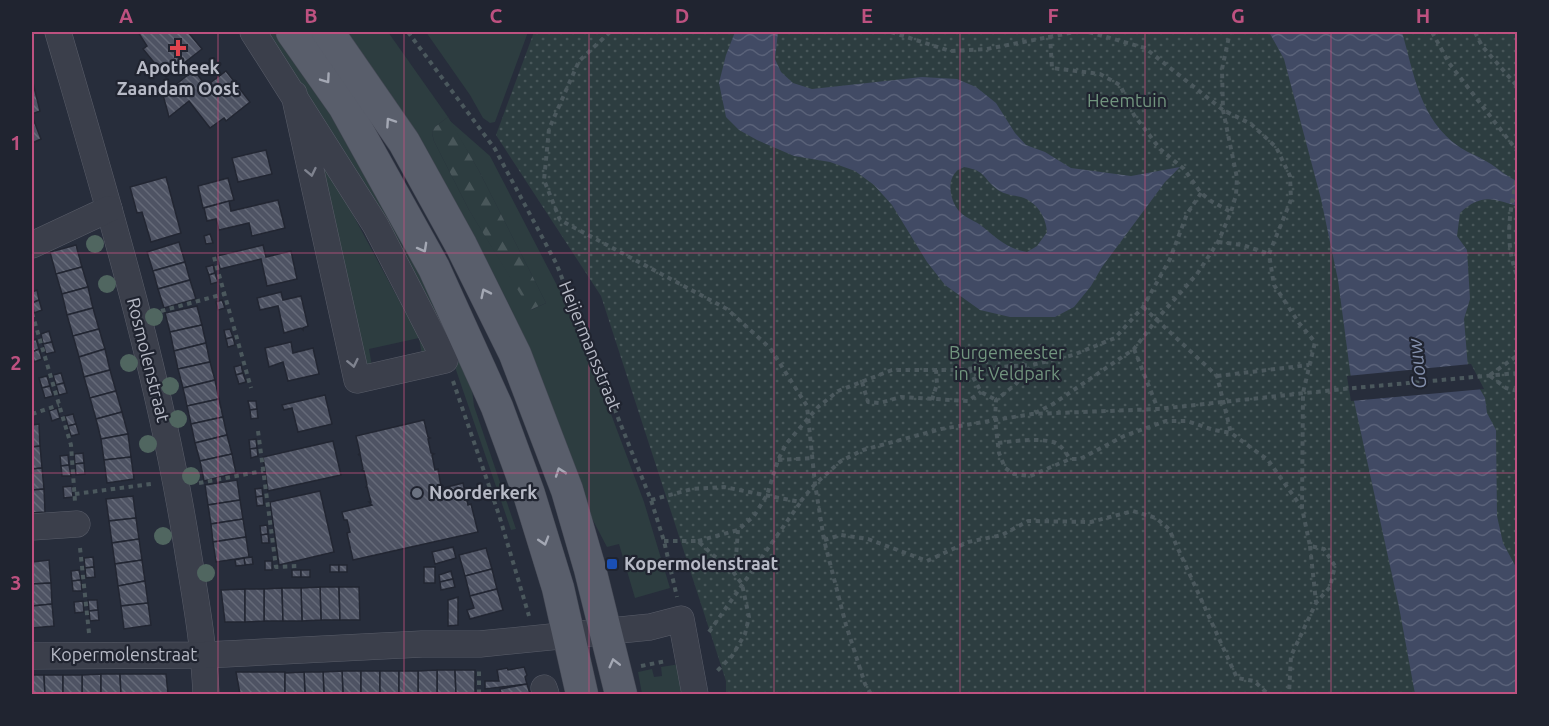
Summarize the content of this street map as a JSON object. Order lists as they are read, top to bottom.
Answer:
{
  "streets": {
    "street": ["Rosmolenstraat", "Kopermolenstraat"],
    "path": ["Heijermansstraat"]
  },
  "crossings": [
    ["Heijermansstraat", "Kopermolenstraat"],
    ["Rosmolenstraat", "Kopermolenstraat"]
  ],
  "water": ["Gouw"],
  "parks": ["Heemtuin", "Burgemeester in 't Veldpark"],
  "places": {
    "health": ["Apotheek Zaandam Oost"],
    "other": ["Noorderkerk"],
    "transit": ["Kopermolenstraat"]
  },
  "grid": {
    "columns": [
      "A",
      "B",
      "C",
      "D",
      "E",
      "F",
      "G",
      "H"
    ],
    "rows": ["1", "2", "3"]
  }
}
